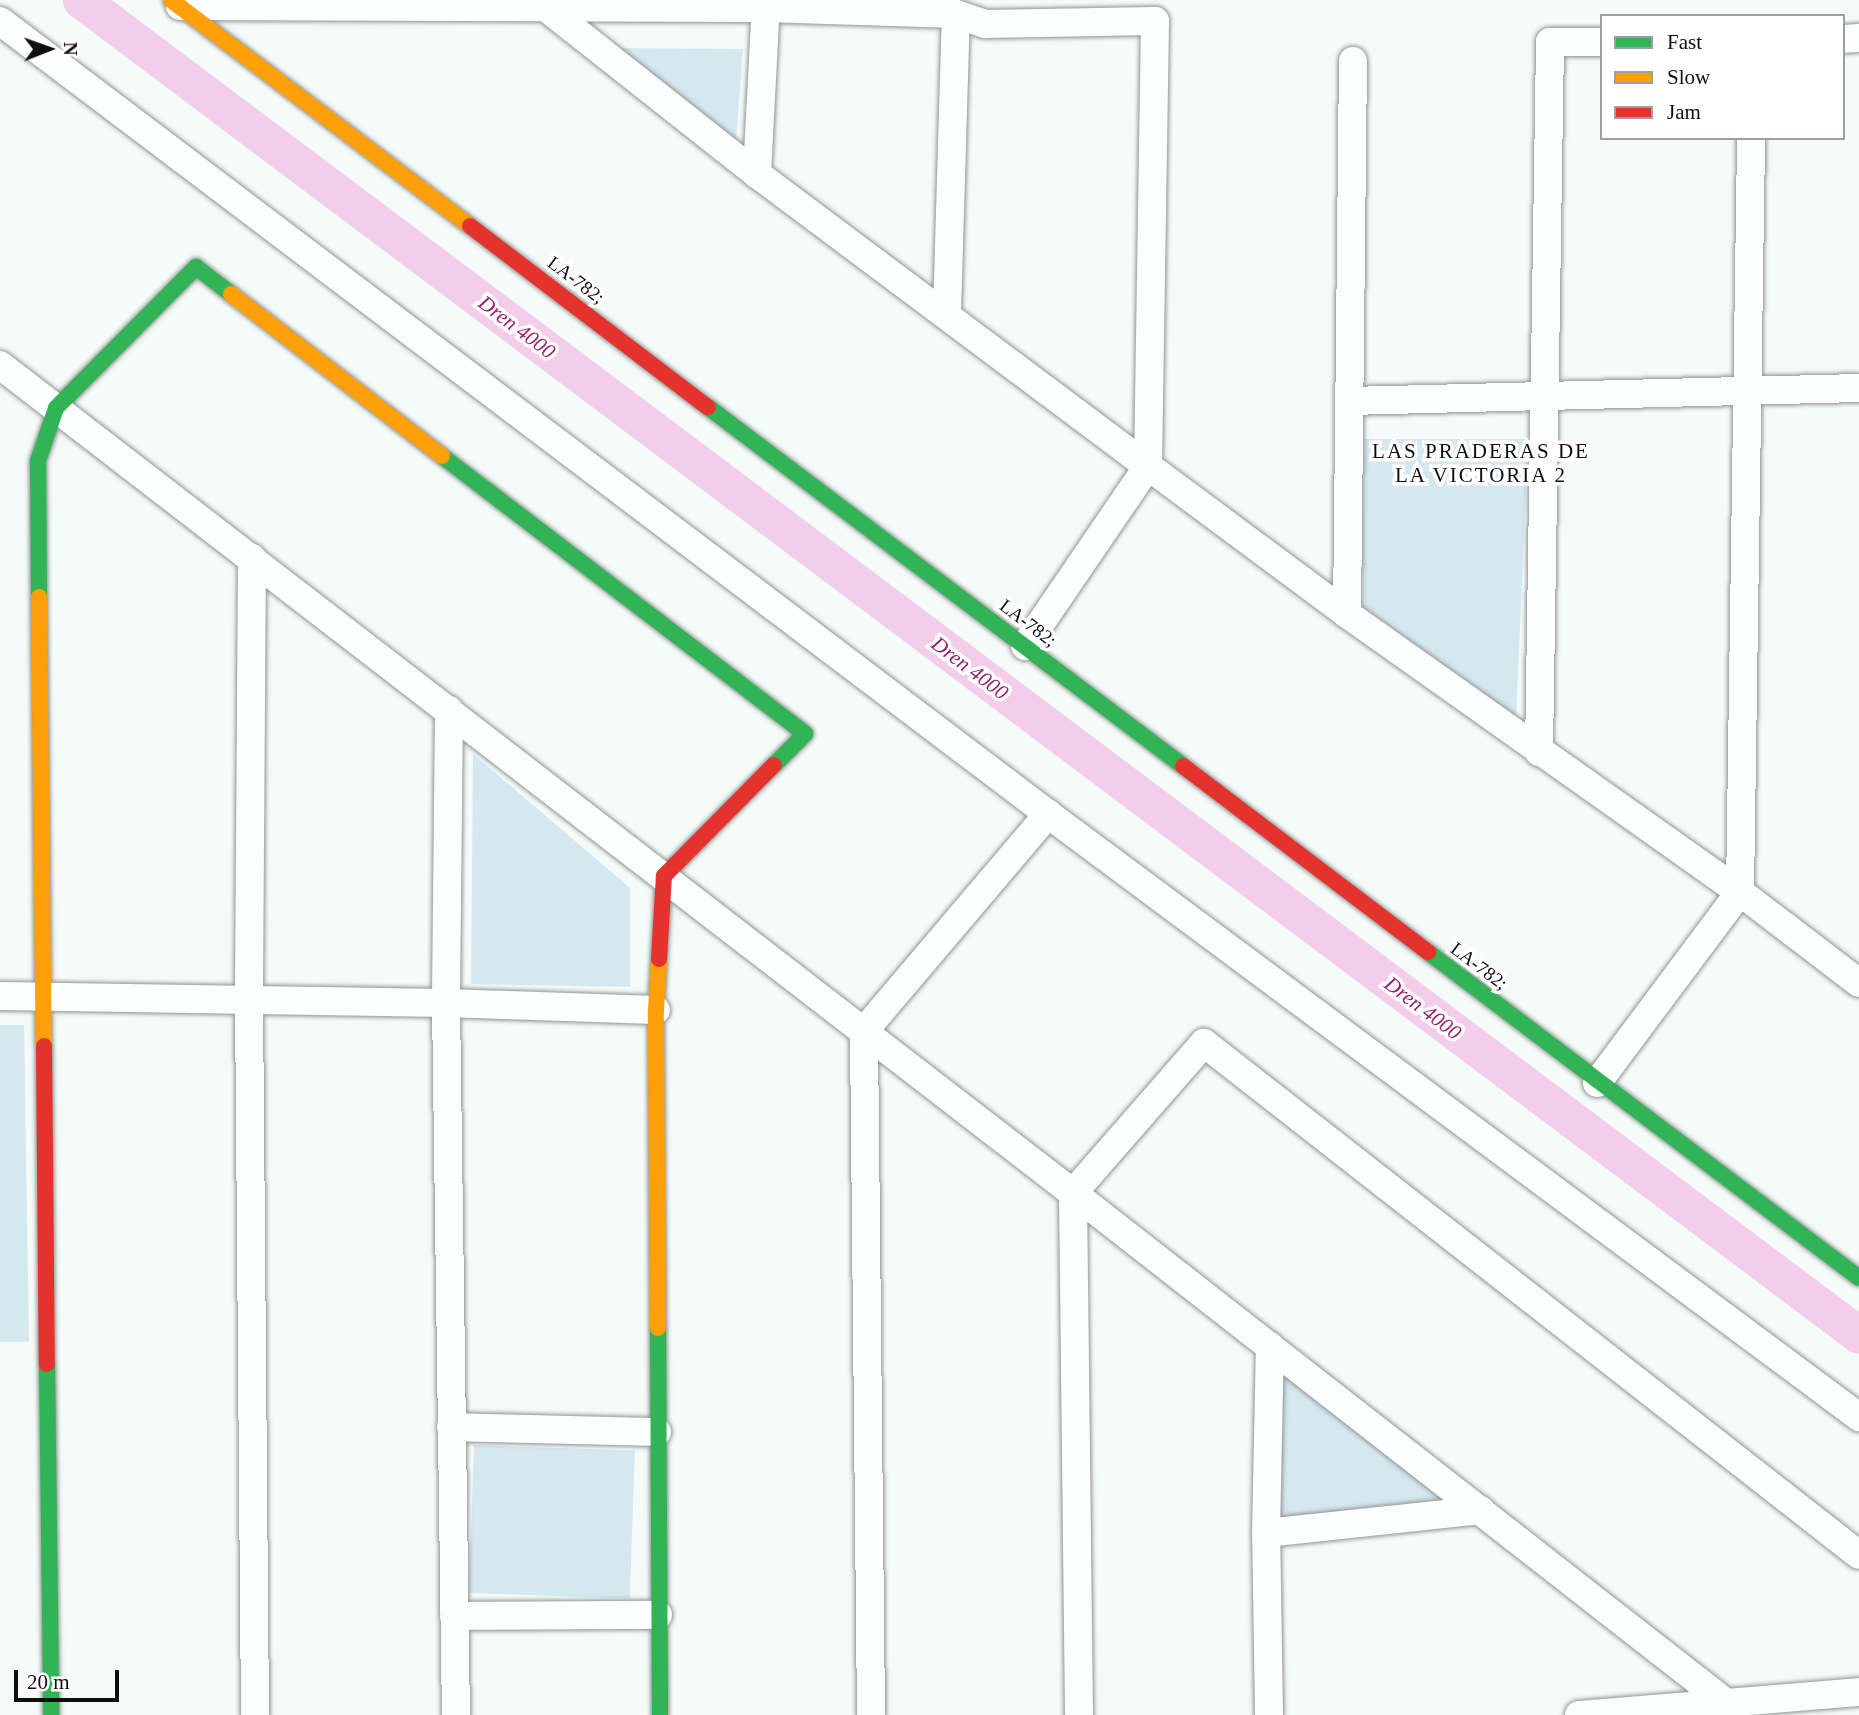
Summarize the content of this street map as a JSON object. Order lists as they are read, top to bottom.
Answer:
{
  "streets": {
    "street": ["LA-782;"]
  },
  "districts": ["LAS PRADERAS DE LA VICTORIA 2"],
  "water": ["Dren 4000"],
  "legend": ["Fast", "Slow", "Jam"],
  "scale_bar": "20 m",
  "north": "right"
}
